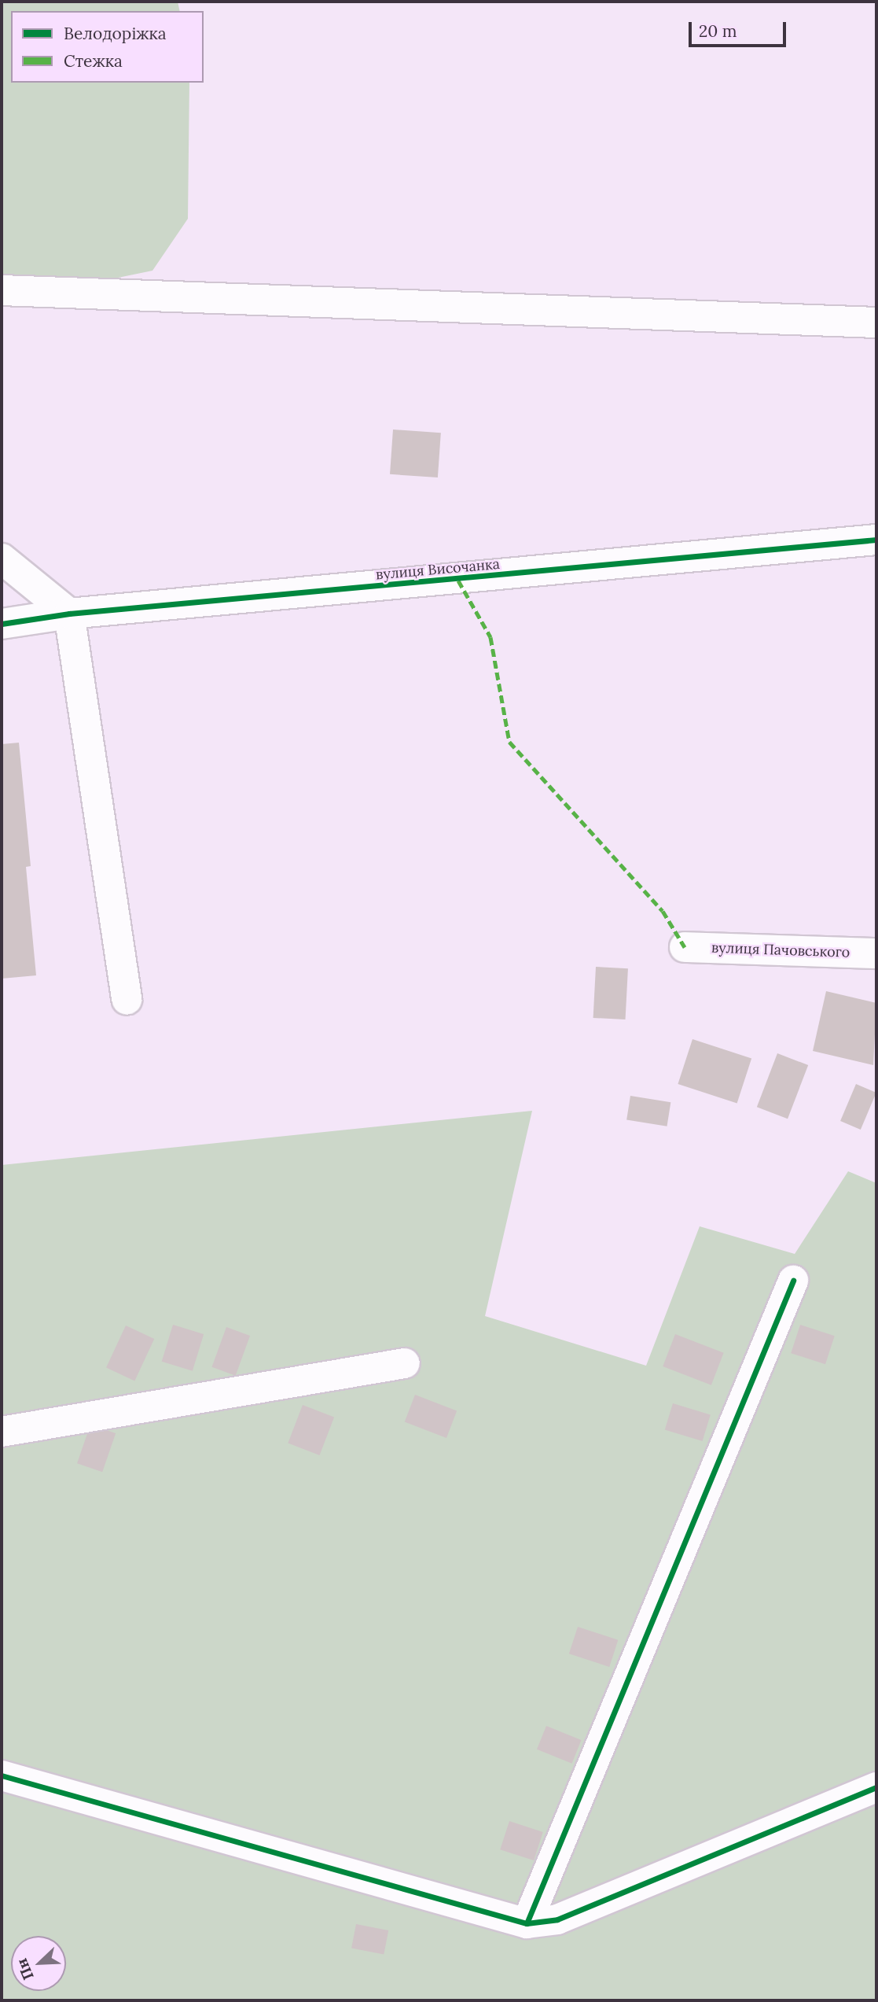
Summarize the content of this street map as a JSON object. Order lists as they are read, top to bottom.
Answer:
{
  "streets": {
    "street": ["вулиця Височанка", "вулиця Пачовського"]
  },
  "legend": ["Велодоріжка", "Стежка"],
  "scale_bar": "20 m",
  "north": "bottom left"
}
